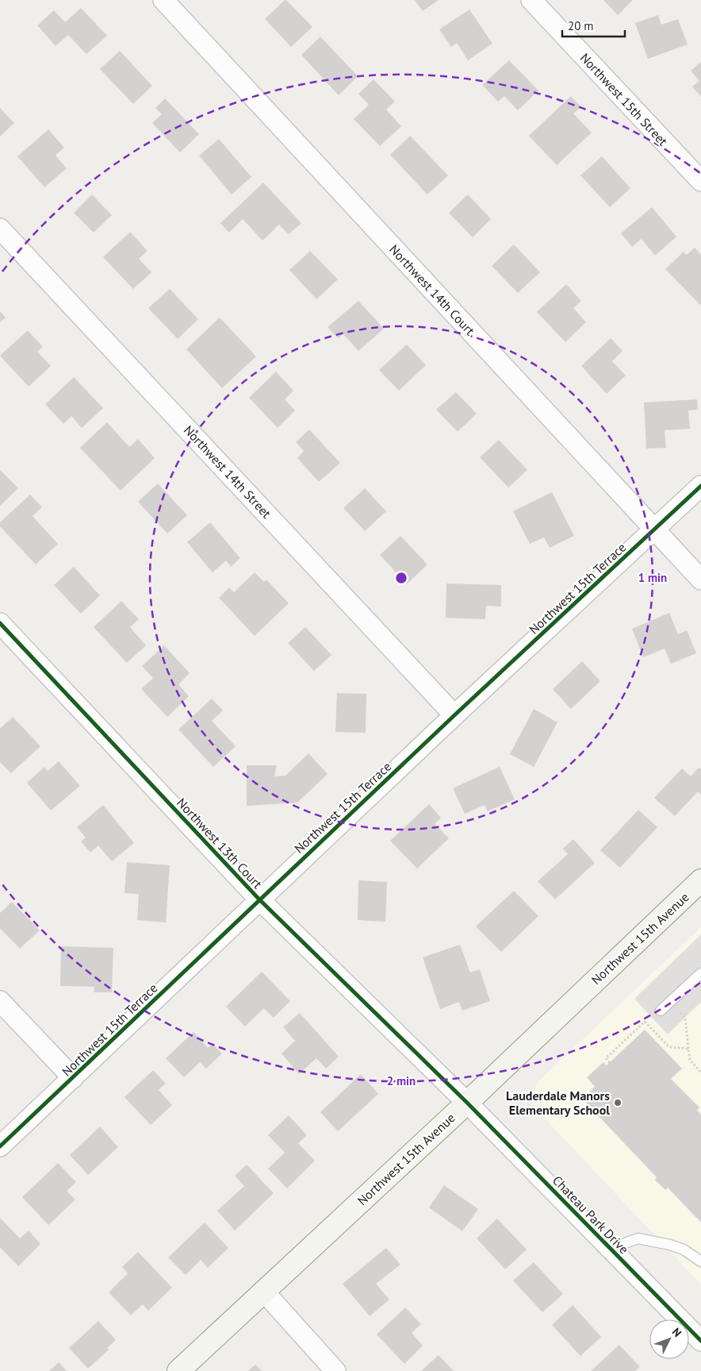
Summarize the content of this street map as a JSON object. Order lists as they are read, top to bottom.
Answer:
{
  "streets": {
    "street": [
      "Northwest 15th Street",
      "Northwest 14th Court",
      "Northwest 14th Street",
      "Northwest 15th Terrace",
      "Northwest 13th Court",
      "Northwest 15th Avenue",
      "Chateau Park Drive"
    ]
  },
  "crossings": [
    ["Northwest 14th Court", "Northwest 15th Terrace"],
    ["Northwest 14th Street", "Northwest 15th Terrace"],
    ["Northwest 15th Terrace", "Northwest 13th Court"],
    ["Northwest 13th Court", "Northwest 15th Avenue"],
    ["Northwest 13th Court", "Chateau Park Drive"],
    ["Northwest 15th Avenue", "Chateau Park Drive"]
  ],
  "places": ["Lauderdale Manors Elementary School"],
  "scale_bar": "20 m",
  "north": "top right",
  "rings": ["1 min", "2 min"]
}
